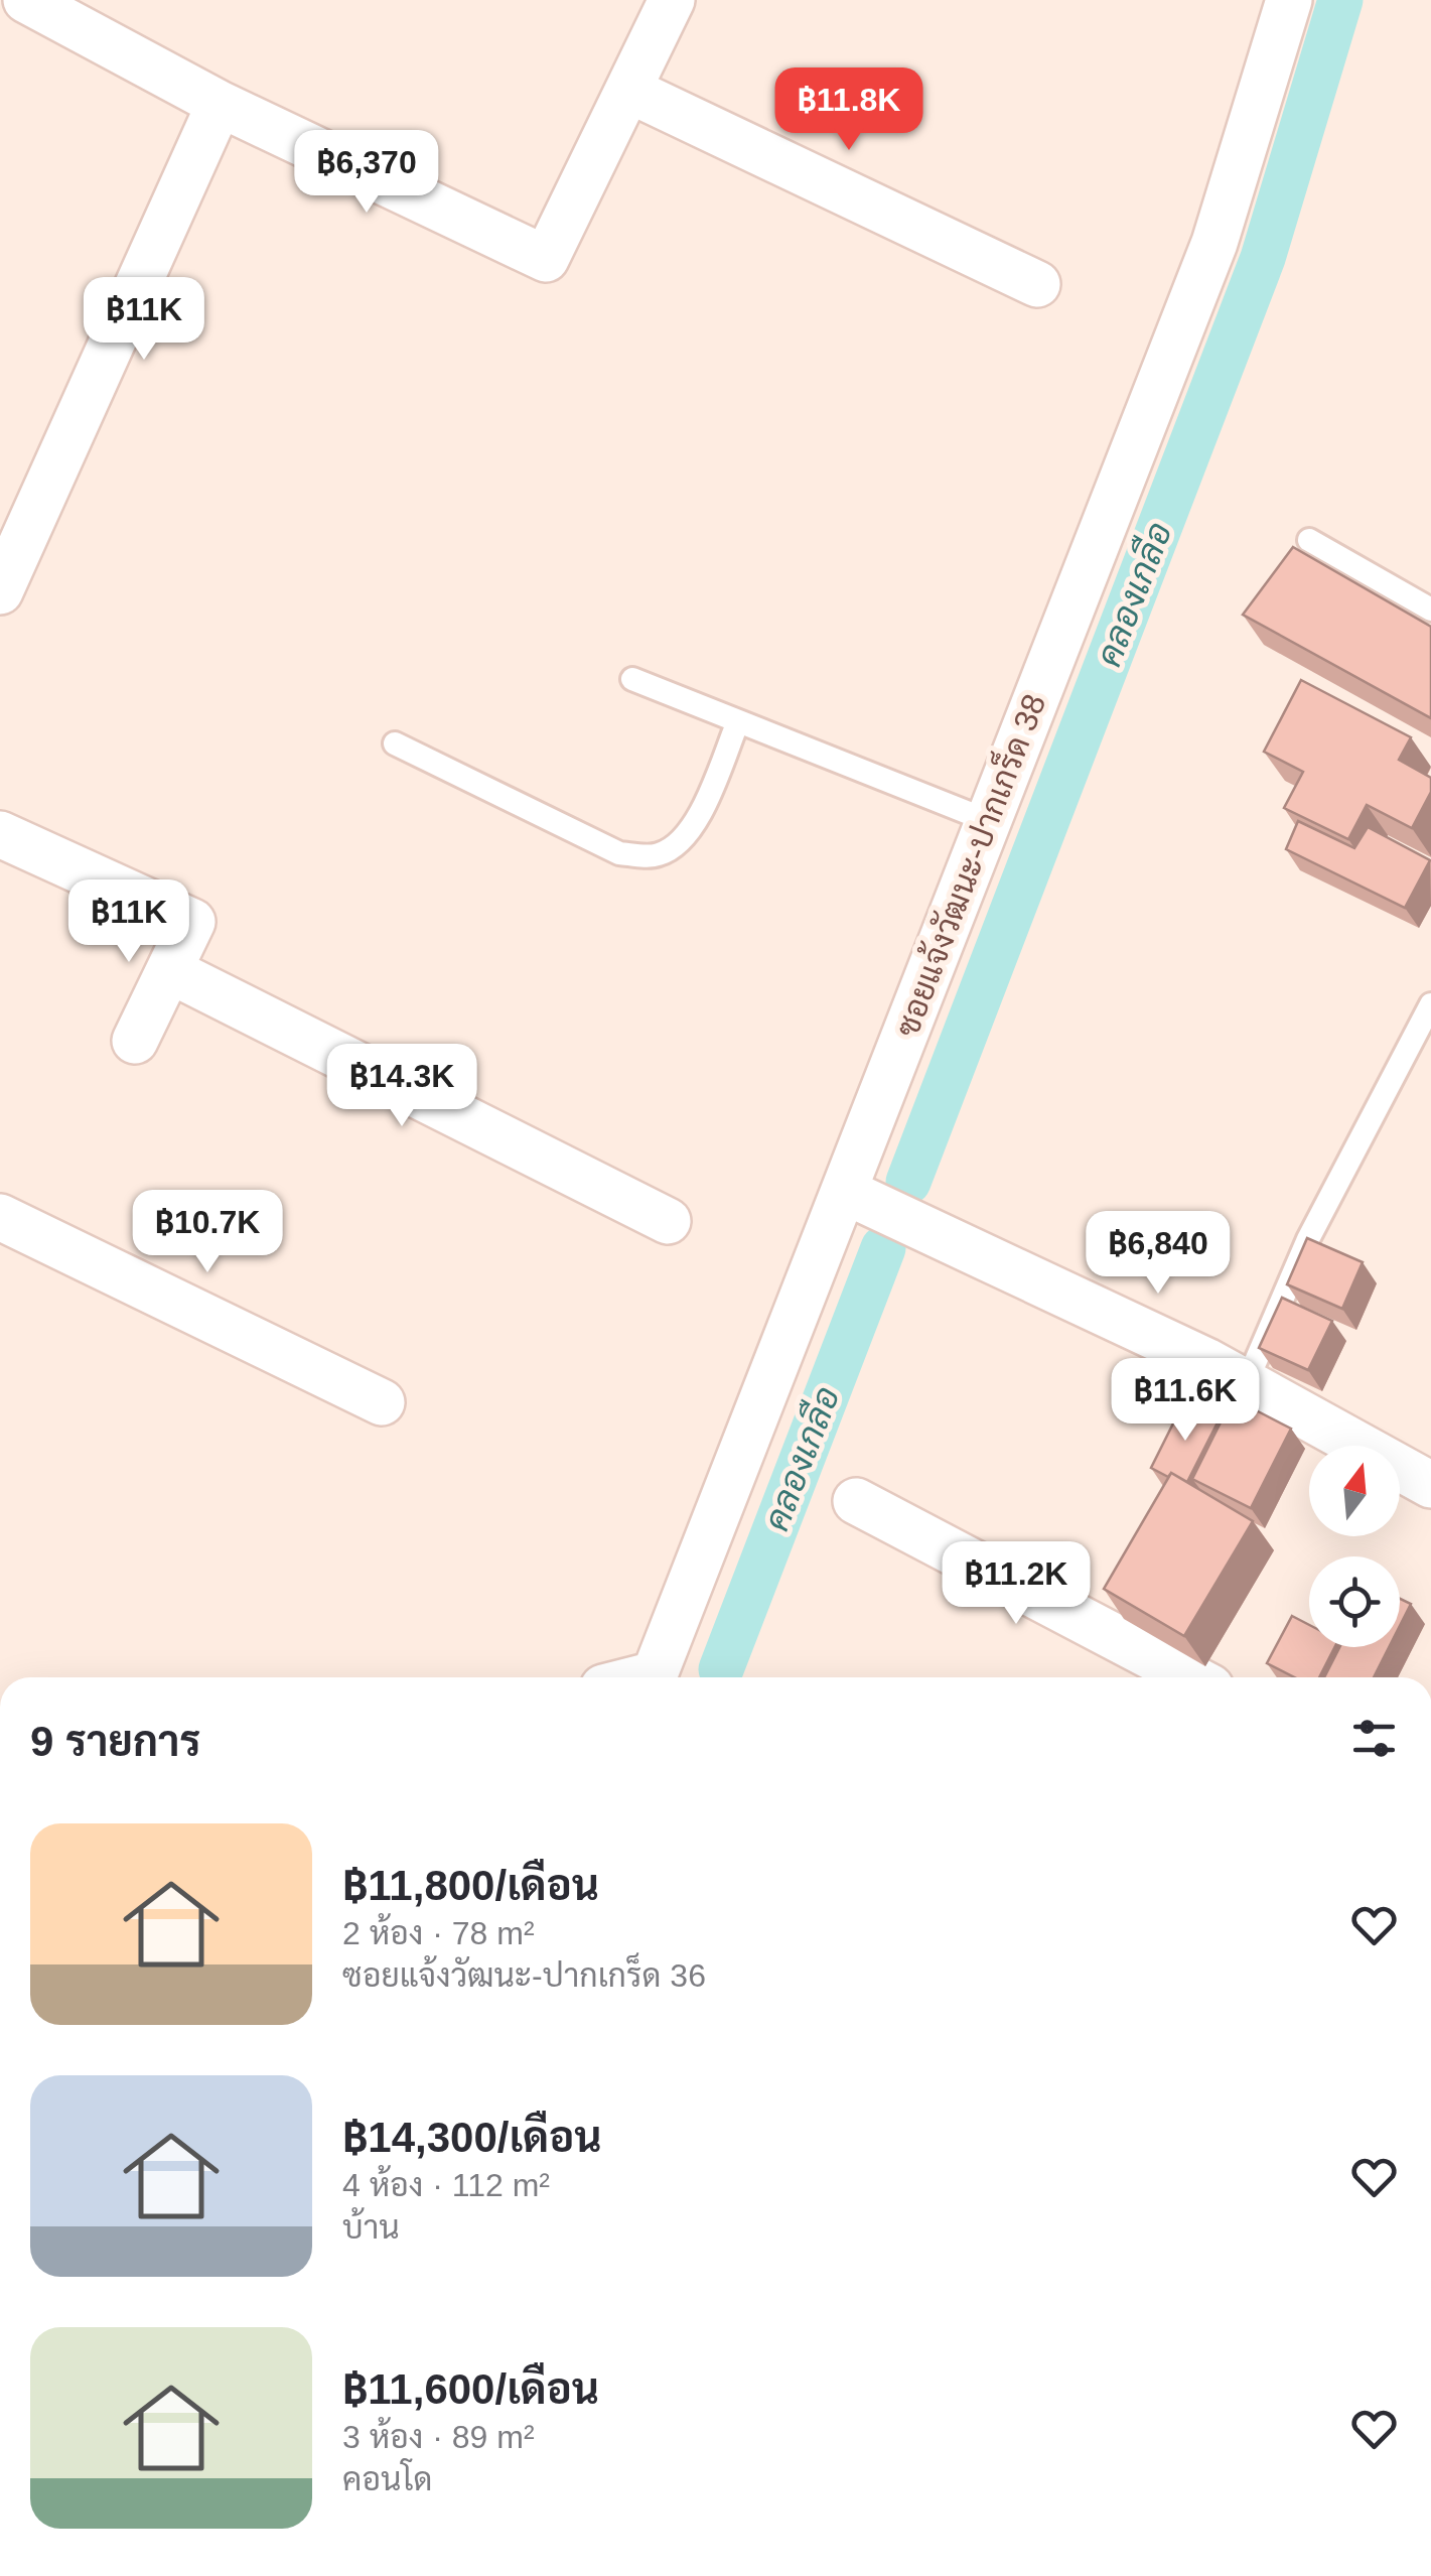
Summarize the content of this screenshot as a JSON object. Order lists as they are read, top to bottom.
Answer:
{
  "streets": {
    "street": ["ซอยแจ้งวัฒนะ-ปากเกร็ด 38"]
  },
  "water": ["คลองเกลือ"],
  "north": "top",
  "page": {
    "price": [
      "฿11.8K",
      "฿6,370",
      "฿11K",
      "฿11K",
      "฿14.3K",
      "฿10.7K",
      "฿6,840",
      "฿11.6K",
      "฿11.2K"
    ],
    "heading": "9 รายการ",
    "list": [
      {
        "name": "฿11,800/เดือน",
        "note": "2 ห้อง · 78 m² · ซอยแจ้งวัฒนะ-ปากเกร็ด 36"
      },
      {
        "name": "฿14,300/เดือน",
        "note": "4 ห้อง · 112 m² · บ้าน"
      },
      {
        "name": "฿11,600/เดือน",
        "note": "3 ห้อง · 89 m² · คอนโด"
      }
    ]
  }
}
